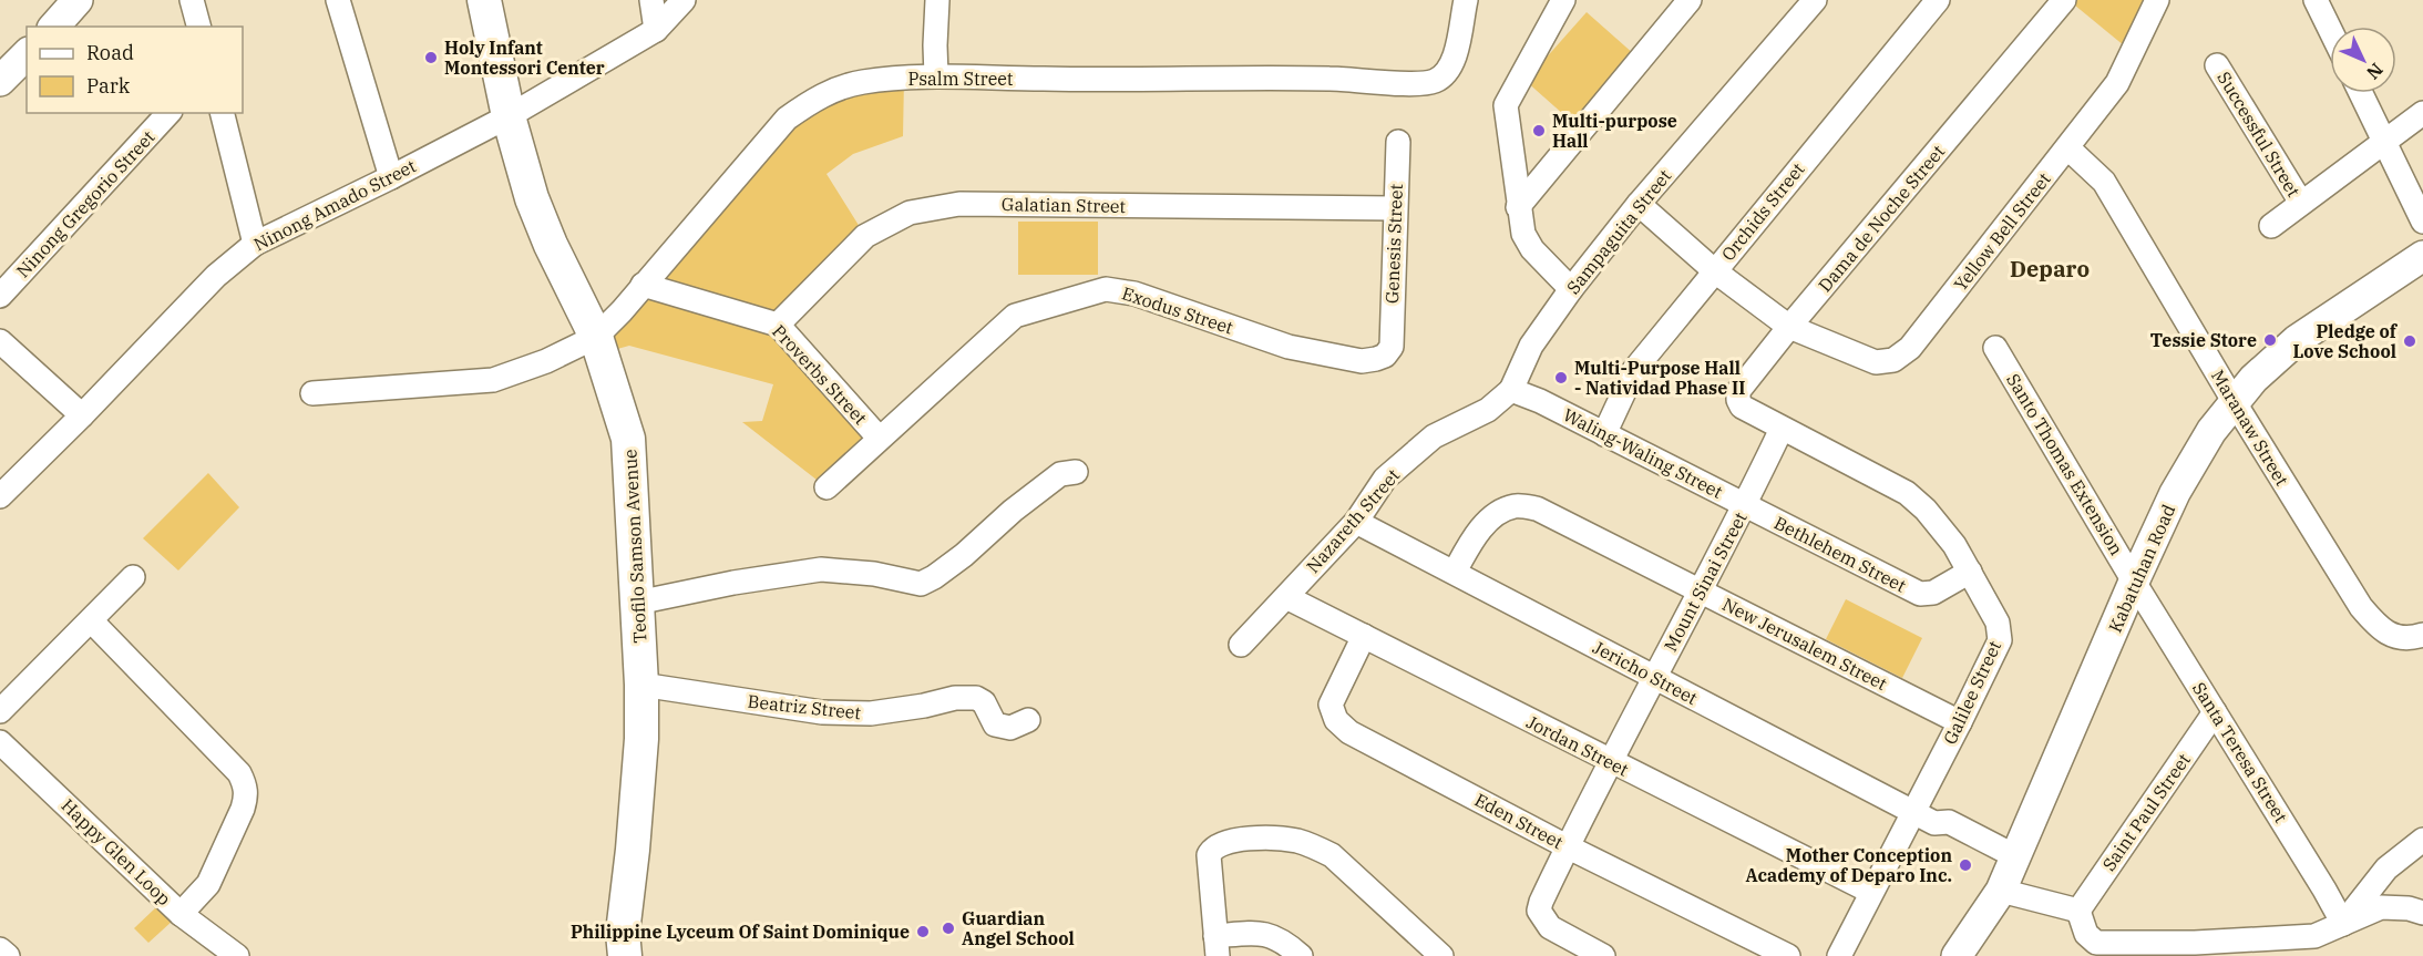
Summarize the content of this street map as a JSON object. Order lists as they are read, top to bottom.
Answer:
{
  "streets": {
    "main road": ["Teofilo Samson Avenue"],
    "street": [
      "Psalm Street",
      "Successful Street",
      "Ninong Gregorio Street",
      "Ninong Amado Street",
      "Galatian Street",
      "Orchids Street",
      "Dama de Noche Street",
      "Sampaguita Street",
      "Yellow Bell Street",
      "Genesis Street",
      "Exodus Street",
      "Proverbs Street",
      "Maranaw Street",
      "Waling-Waling Street",
      "Santo Thomas Extension",
      "Nazareth Street",
      "Bethlehem Street",
      "Kabatuhan Road",
      "Mount Sinai Street",
      "New Jerusalem Street",
      "Jericho Street",
      "Galilee Street",
      "Beatriz Street",
      "Jordan Street",
      "Santa Teresa Street",
      "Saint Paul Street",
      "Eden Street",
      "Happy Glen Loop"
    ]
  },
  "crossings": [
    ["Psalm Street", "Proverbs Street"],
    ["Psalm Street", "Teofilo Samson Avenue"],
    ["Ninong Amado Street", "Teofilo Samson Avenue"],
    ["Galatian Street", "Genesis Street"],
    ["Galatian Street", "Proverbs Street"],
    ["Orchids Street", "Yellow Bell Street"],
    ["Orchids Street", "Waling-Waling Street"],
    ["Dama de Noche Street", "Yellow Bell Street"],
    ["Dama de Noche Street", "Mount Sinai Street"],
    ["Dama de Noche Street", "Galilee Street"],
    ["Sampaguita Street", "Yellow Bell Street"],
    ["Sampaguita Street", "Waling-Waling Street"],
    ["Sampaguita Street", "Nazareth Street"],
    ["Yellow Bell Street", "Maranaw Street"],
    ["Genesis Street", "Exodus Street"],
    ["Exodus Street", "Proverbs Street"],
    ["Maranaw Street", "Kabatuhan Road"],
    ["Waling-Waling Street", "Nazareth Street"],
    ["Waling-Waling Street", "Bethlehem Street"],
    ["Waling-Waling Street", "Mount Sinai Street"],
    ["Santo Thomas Extension", "Kabatuhan Road"],
    ["Santo Thomas Extension", "Santa Teresa Street"],
    ["Nazareth Street", "Jericho Street"],
    ["Nazareth Street", "Jordan Street"],
    ["Teofilo Samson Avenue", "Beatriz Street"],
    ["Bethlehem Street", "Mount Sinai Street"],
    ["Bethlehem Street", "Galilee Street"],
    ["Kabatuhan Road", "Jericho Street"],
    ["Kabatuhan Road", "Santa Teresa Street"],
    ["Mount Sinai Street", "New Jerusalem Street"],
    ["Mount Sinai Street", "Jericho Street"],
    ["Mount Sinai Street", "Galilee Street"],
    ["Mount Sinai Street", "Jordan Street"],
    ["Mount Sinai Street", "Eden Street"],
    ["New Jerusalem Street", "Jericho Street"],
    ["New Jerusalem Street", "Galilee Street"],
    ["Jericho Street", "Galilee Street"],
    ["Jericho Street", "Saint Paul Street"],
    ["Galilee Street", "Jordan Street"],
    ["Jordan Street", "Eden Street"],
    ["Santa Teresa Street", "Saint Paul Street"]
  ],
  "districts": ["Deparo"],
  "places": [
    "Holy Infant Montessori Center",
    "Multi-purpose Hall",
    "Tessie Store",
    "Pledge of Love School",
    "Multi-Purpose Hall - Natividad Phase II",
    "Mother Conception Academy of Deparo Inc.",
    "Guardian Angel School",
    "Philippine Lyceum Of Saint Dominique"
  ],
  "legend": ["Road", "Park"],
  "north": "bottom right"
}
